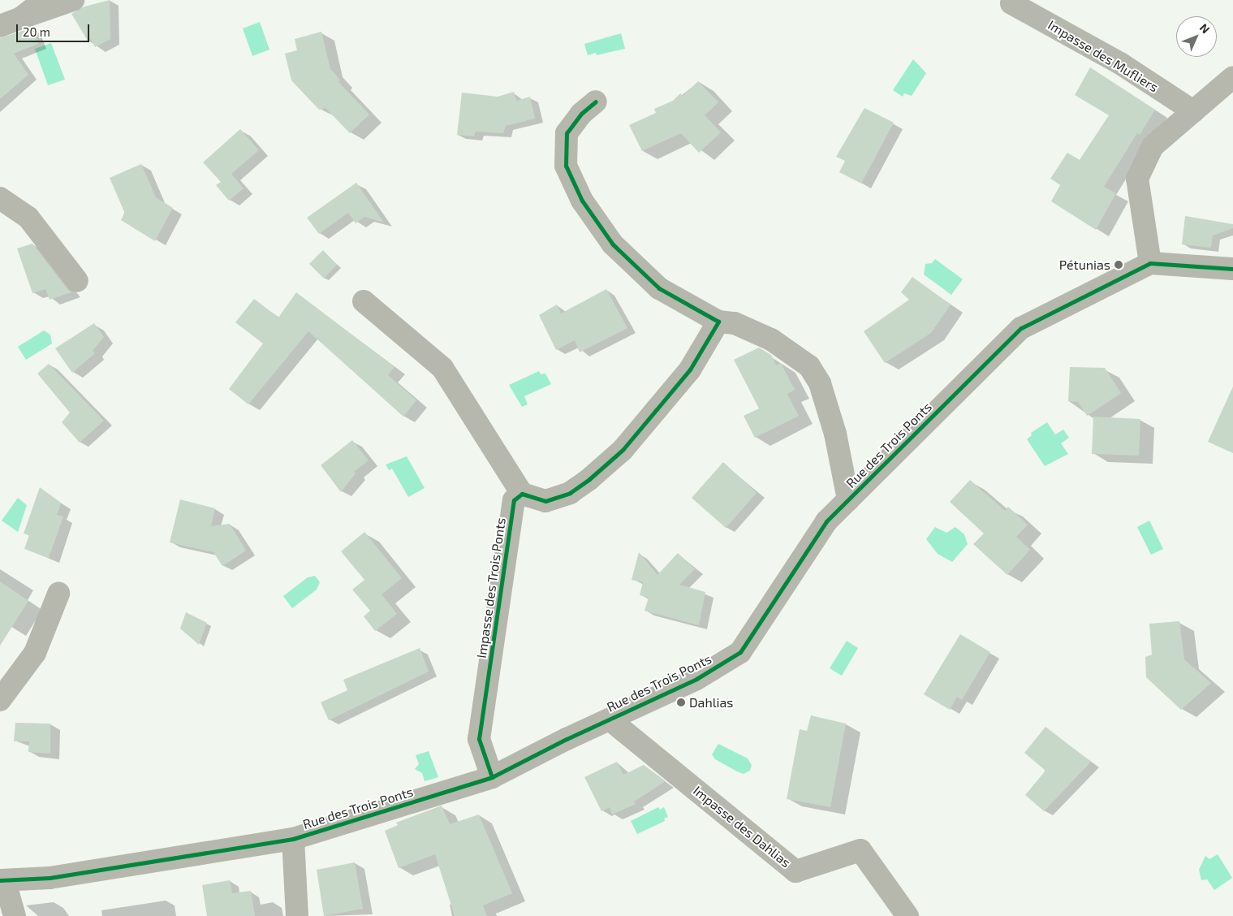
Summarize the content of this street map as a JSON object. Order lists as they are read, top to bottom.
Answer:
{
  "streets": {
    "street": [
      "Impasse des Mufliers",
      "Rue des Trois Ponts",
      "Impasse des Trois Ponts",
      "Impasse des Dahlias"
    ]
  },
  "crossings": [
    ["Rue des Trois Ponts", "Impasse des Trois Ponts"],
    ["Rue des Trois Ponts", "Impasse des Dahlias"]
  ],
  "places": ["Pétunias", "Dahlias"],
  "scale_bar": "20 m",
  "north": "top right"
}
